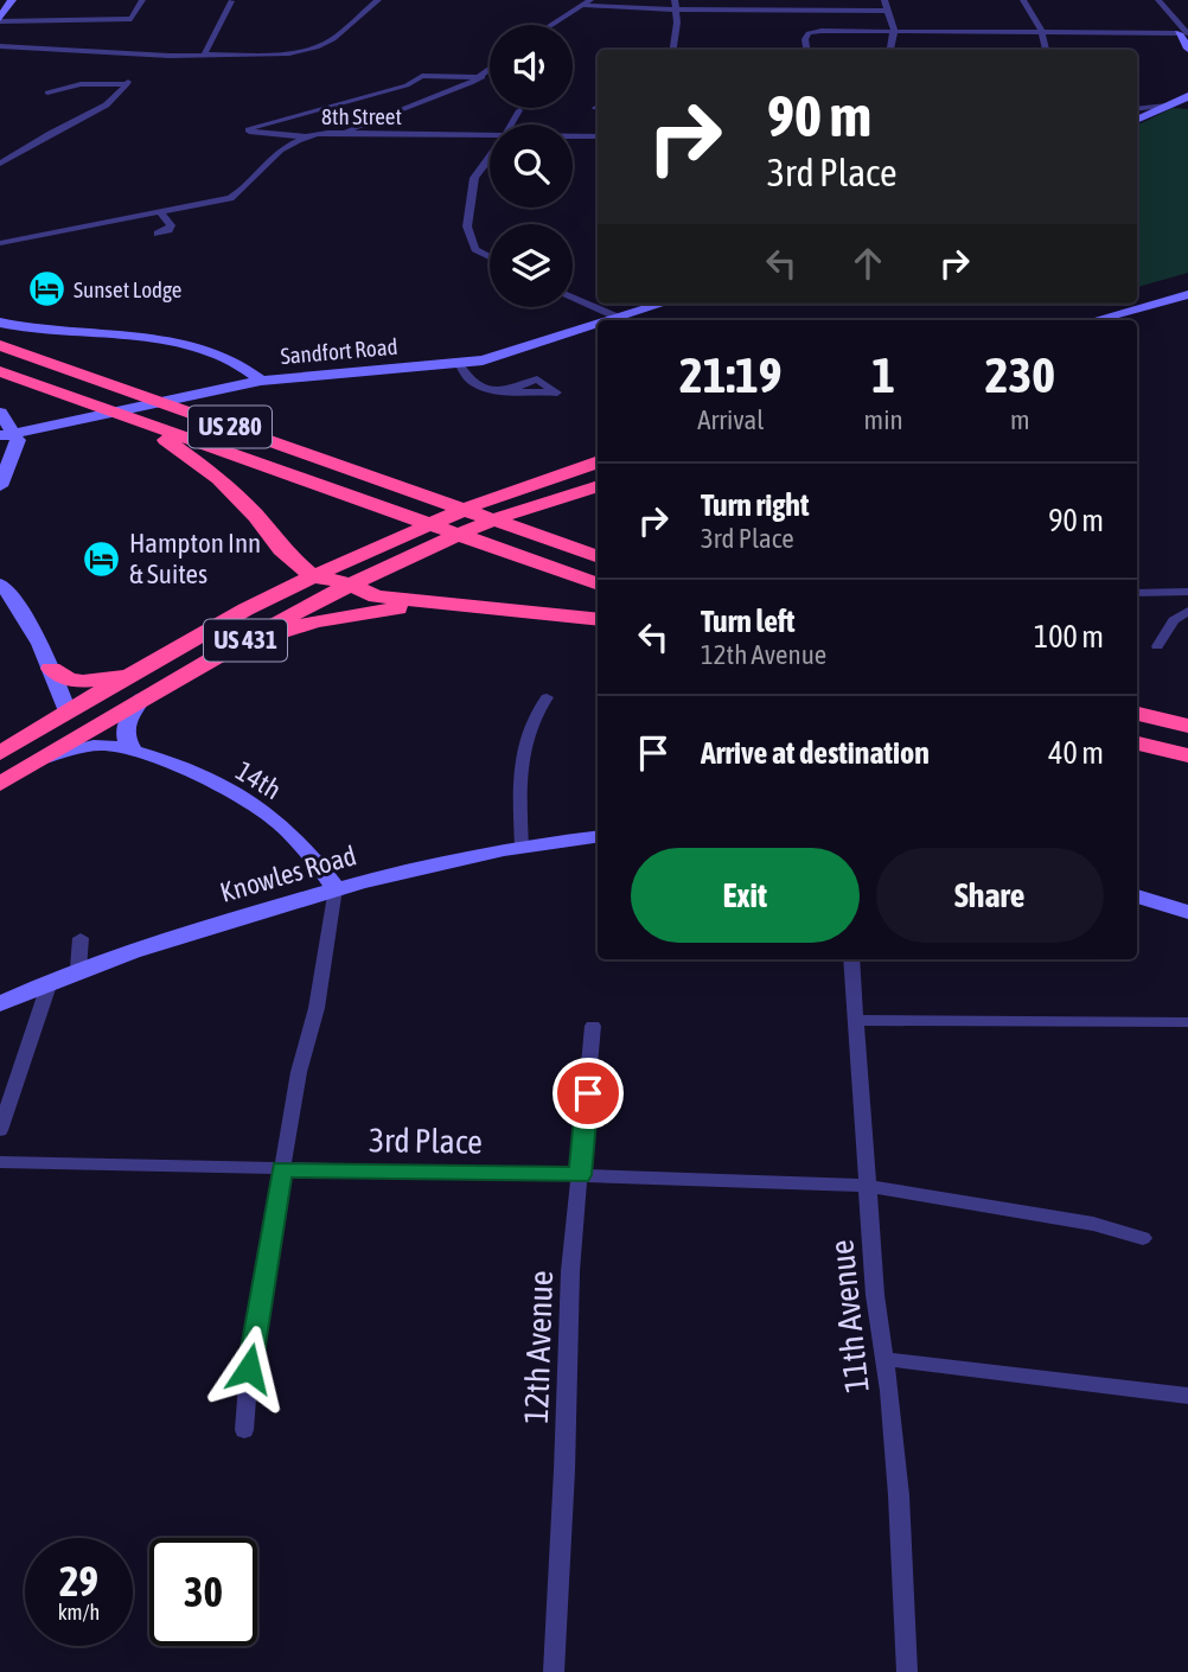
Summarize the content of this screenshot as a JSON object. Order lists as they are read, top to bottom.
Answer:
{
  "streets": {
    "highway": ["US 280", "US 431"],
    "street": [
      "8th Street",
      "Sandfort Road",
      "14th",
      "Knowles Road",
      "3rd Place",
      "11th Avenue",
      "12th Avenue"
    ]
  },
  "crossings": [
    ["US 431", "14th"],
    ["14th", "Knowles Road"],
    ["3rd Place", "11th Avenue"],
    ["3rd Place", "12th Avenue"]
  ],
  "places": {
    "hotel": ["Sunset Lodge", "Hampton Inn & Suites"]
  },
  "page": {
    "turn": ["90 m", "3rd Place"],
    "eta": [
      "21:19",
      "Arrival",
      "1",
      "min",
      "230",
      "m"
    ],
    "list": [
      {
        "name": "Turn right",
        "note": "3rd Place",
        "value": "90 m"
      },
      {
        "name": "Turn left",
        "note": "12th Avenue",
        "value": "100 m"
      },
      {
        "name": "Arrive at destination",
        "value": "40 m"
      }
    ],
    "buttons": ["Exit", "Share"],
    "speed": "29 km/h",
    "limit": "30"
  }
}
